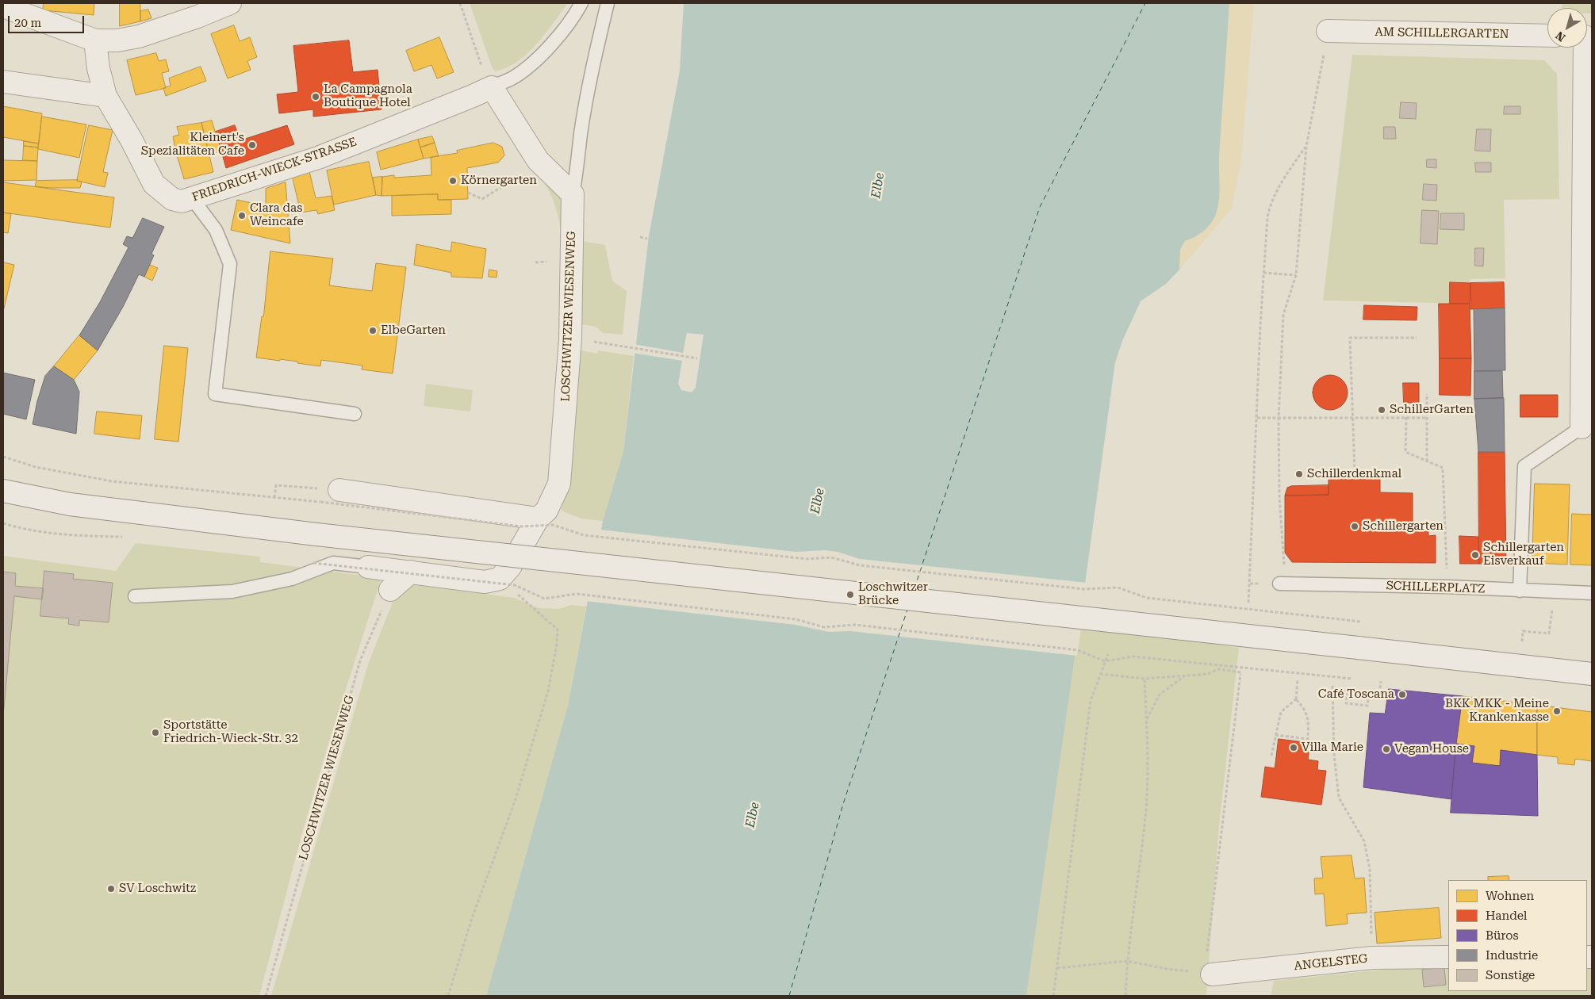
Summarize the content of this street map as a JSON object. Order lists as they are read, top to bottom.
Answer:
{
  "streets": {
    "street": [
      "AM SCHILLERGARTEN",
      "FRIEDRICH-WIECK-STRASSE",
      "LOSCHWITZER WIESENWEG",
      "ANGELSTEG"
    ],
    "lane": ["SCHILLERPLATZ"]
  },
  "water": ["Elbe"],
  "places": [
    "La Campagnola Boutique Hotel",
    "Kleinert's Spezialitäten Cafe",
    "Körnergarten",
    "Clara das Weincafe",
    "ElbeGarten",
    "SchillerGarten",
    "Schillerdenkmal",
    "Schillergarten",
    "Schillergarten Eisverkauf",
    "Loschwitzer Brücke",
    "Café Toscana",
    "BKK MKK - Meine Krankenkasse",
    "Sportstätte Friedrich-Wieck-Str. 32",
    "Villa Marie",
    "Vegan House",
    "SV Loschwitz"
  ],
  "legend": [
    "Wohnen",
    "Handel",
    "Büros",
    "Industrie",
    "Sonstige"
  ],
  "scale_bar": "20 m",
  "north": "bottom left"
}
